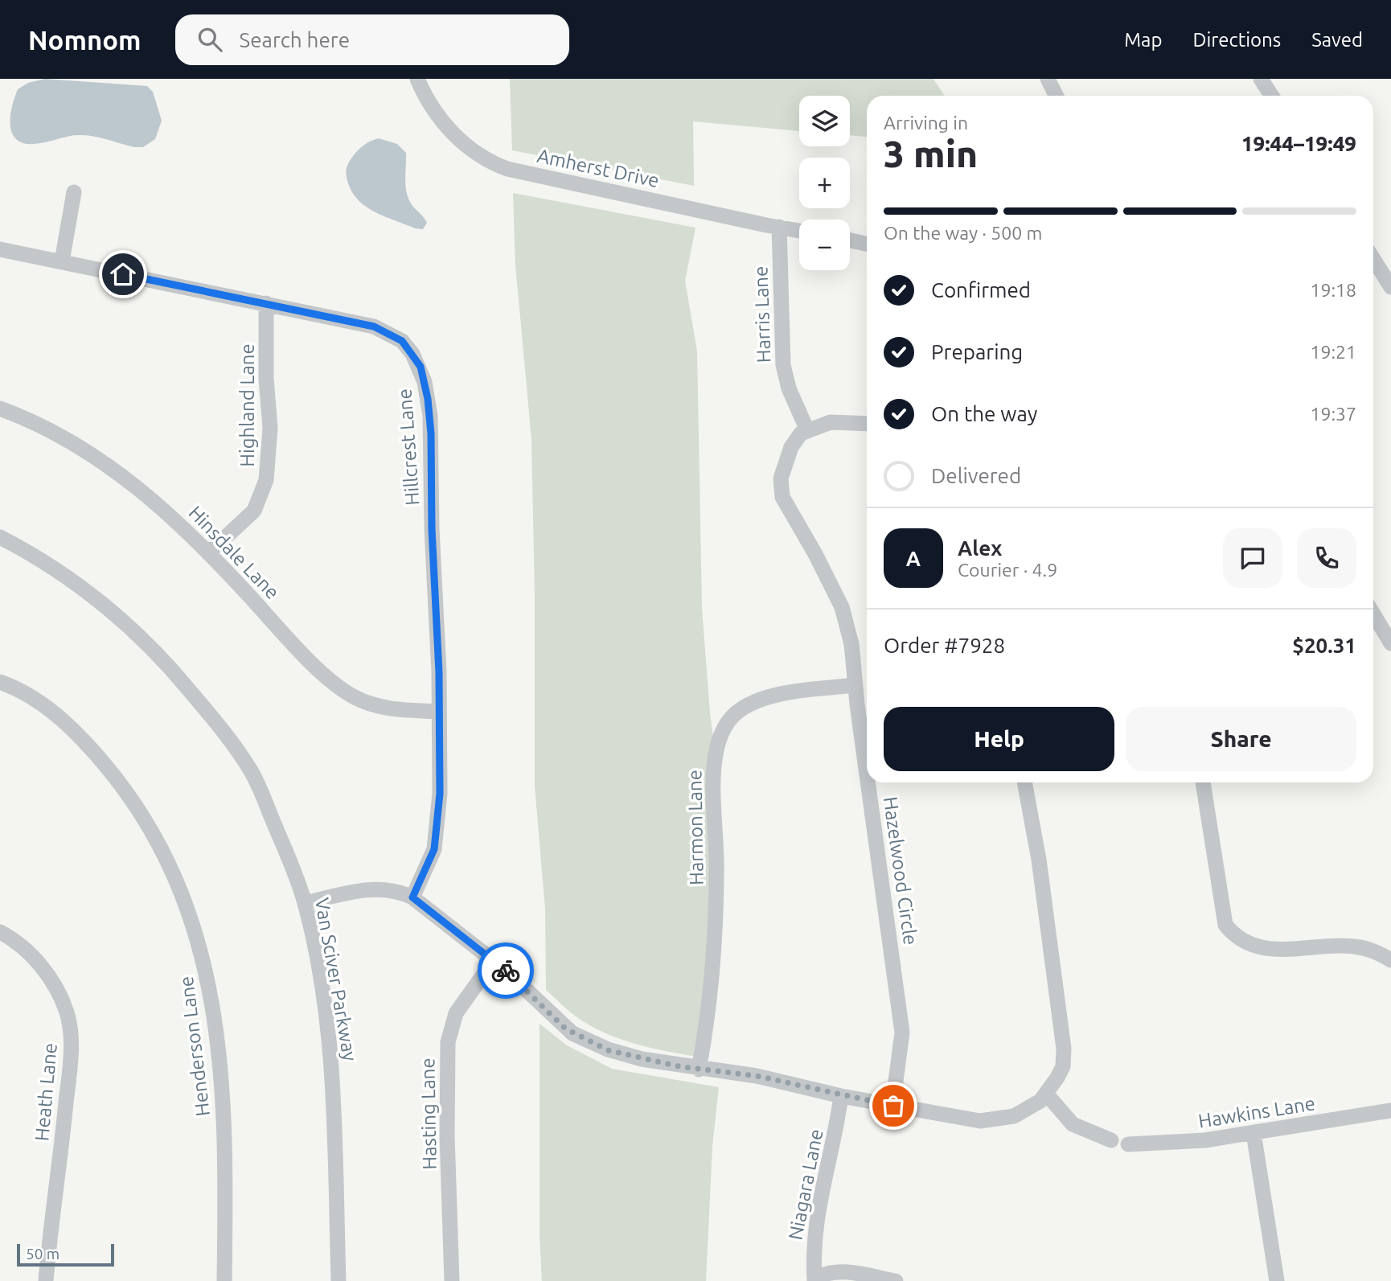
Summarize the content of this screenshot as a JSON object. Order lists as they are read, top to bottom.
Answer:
{
  "streets": {
    "street": [
      "Amherst Drive",
      "Harris Lane",
      "Highland Lane",
      "Hillcrest Lane",
      "Hinsdale Lane",
      "Harmon Lane",
      "Hazelwood Circle",
      "Van Sciver Parkway",
      "Henderson Lane",
      "Heath Lane",
      "Hawkins Lane",
      "Hasting Lane",
      "Niagara Lane"
    ]
  },
  "crossings": [
    ["Amherst Drive", "Harris Lane"],
    ["Harris Lane", "Hazelwood Circle"],
    ["Highland Lane", "Hillcrest Lane"],
    ["Highland Lane", "Hinsdale Lane"],
    ["Hillcrest Lane", "Hinsdale Lane"],
    ["Harmon Lane", "Hazelwood Circle"]
  ],
  "scale_bar": "50 m",
  "page": {
    "header": "Nomnom",
    "search": "Search here",
    "nav": ["Map", "Directions", "Saved"],
    "map_buttons": ["+", "−"],
    "heading": ["3 min", "Arriving in", "19:44–19:49"],
    "panel": [
      "Alex",
      "Courier · 4.9",
      "Order #7928",
      "$20.31"
    ],
    "bar": "On the way · 500 m",
    "list": [
      ["Confirmed", "19:18"],
      ["Preparing", "19:21"],
      ["On the way", "19:37"],
      "Delivered"
    ],
    "round": "A",
    "buttons": ["Help", "Share"],
    "scale": "50 m"
  }
}
